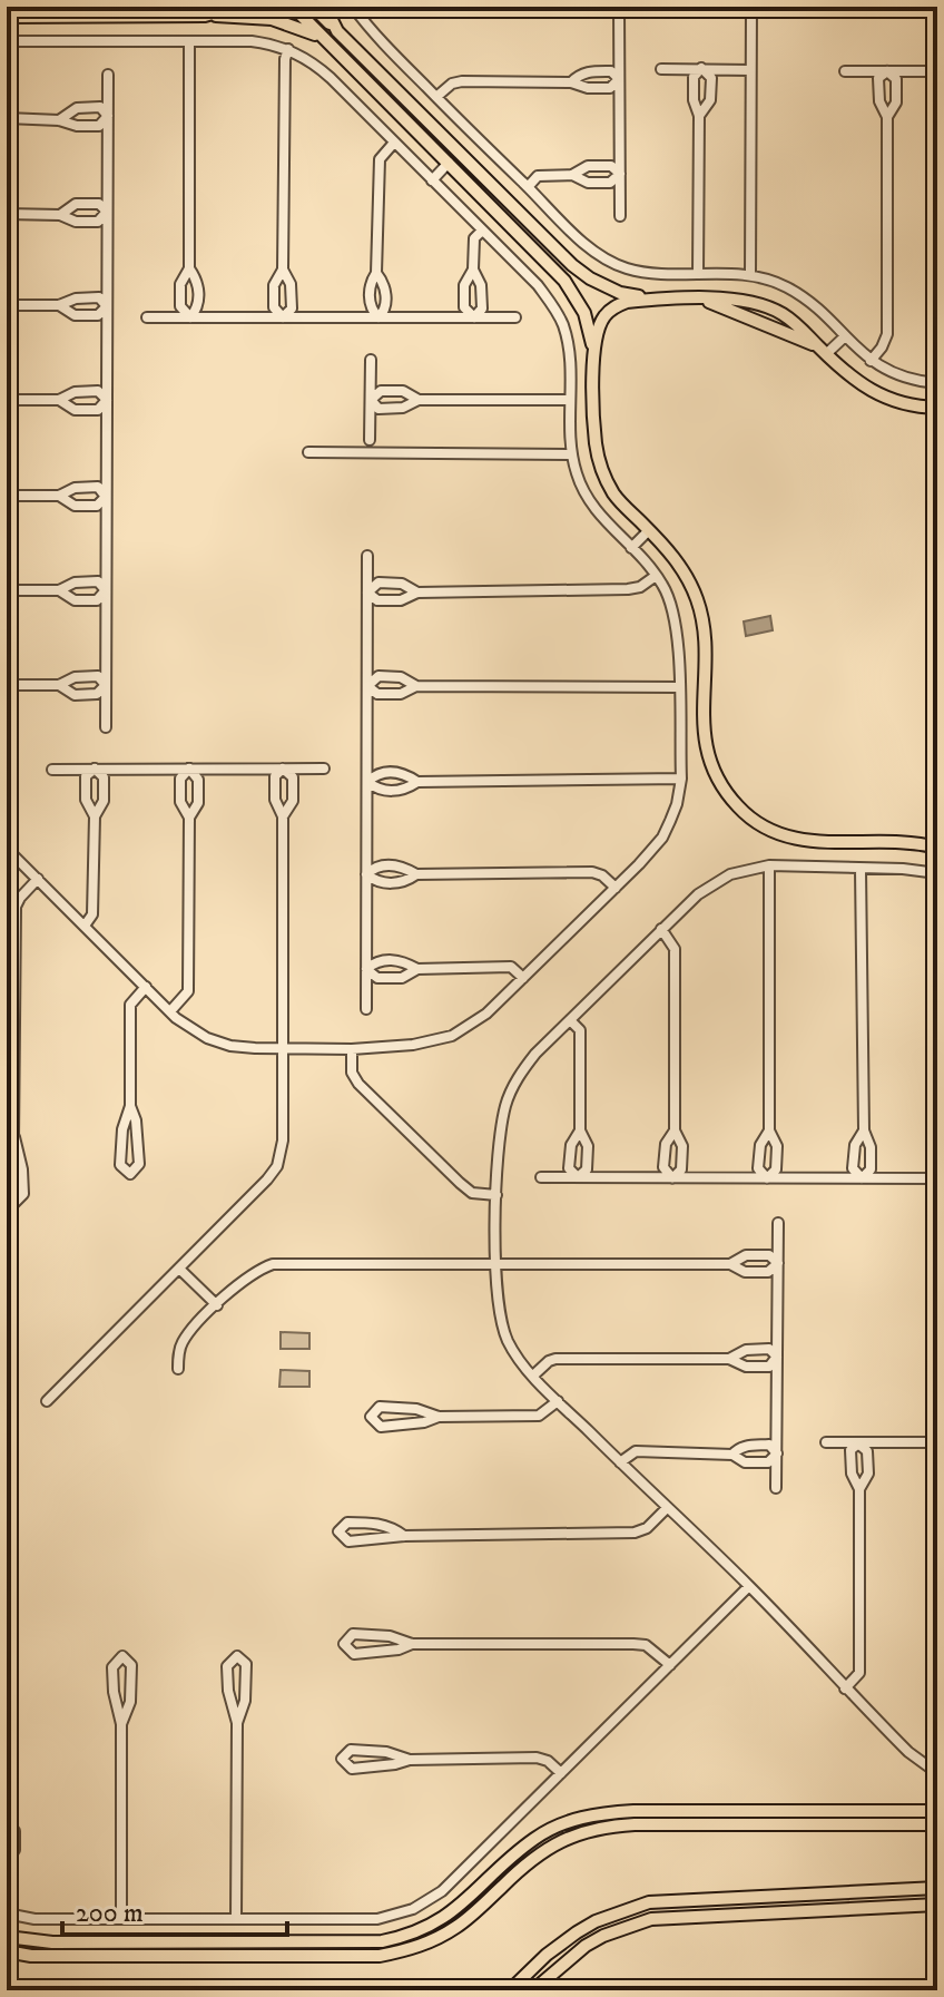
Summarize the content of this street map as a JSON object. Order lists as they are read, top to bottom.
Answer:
{
  "scale_bar": "200 m"
}
